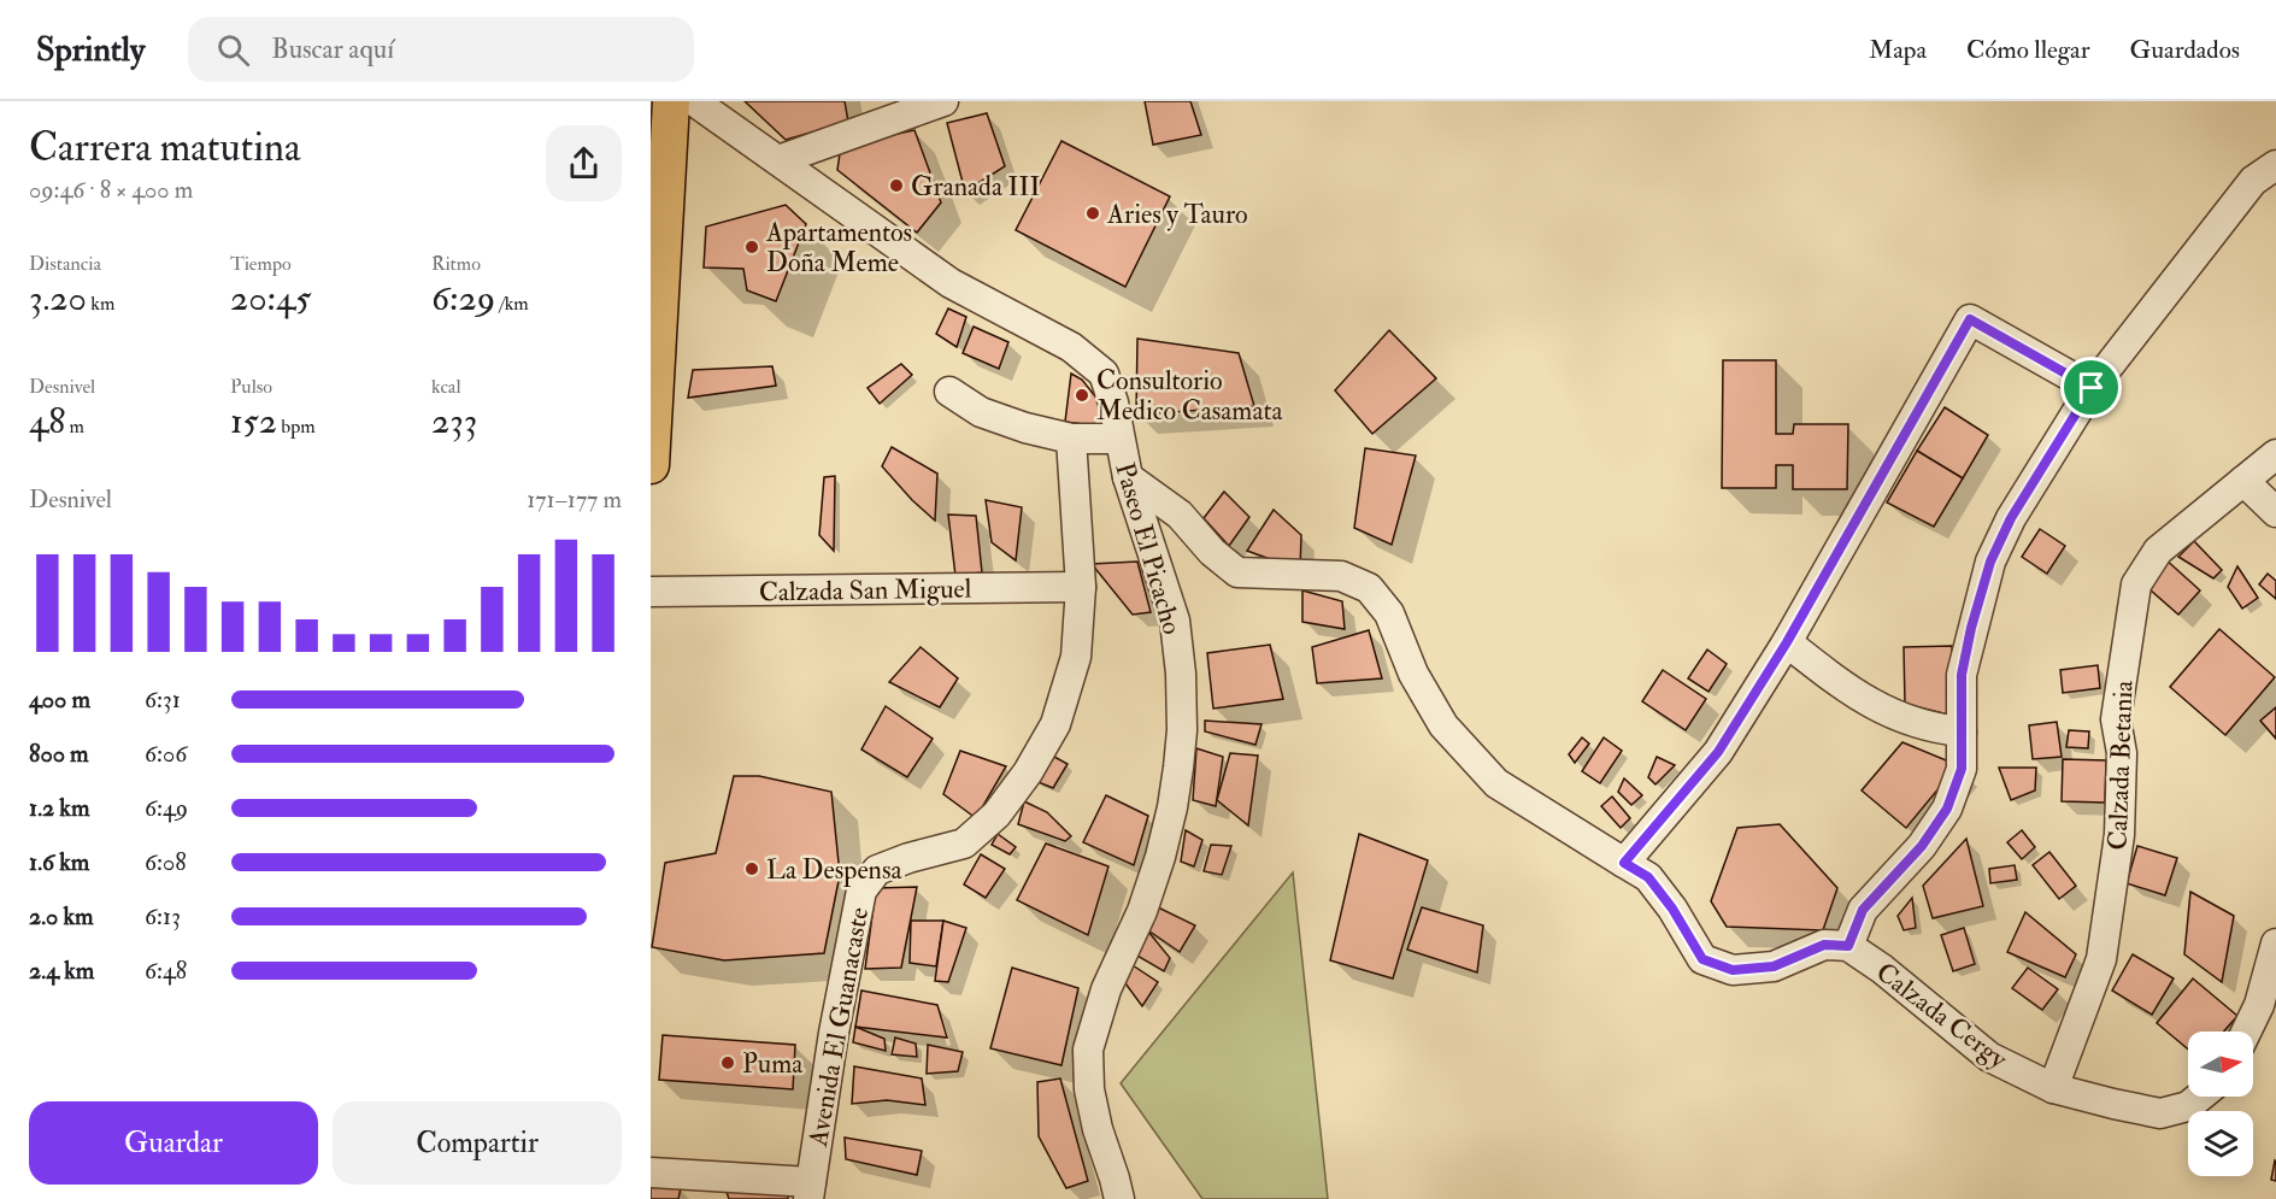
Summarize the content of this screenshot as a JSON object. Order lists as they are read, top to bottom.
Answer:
{
  "streets": {
    "street": [
      "Paseo El Picacho",
      "Calzada San Miguel",
      "Calzada Betania",
      "Calzada Cergy",
      "Avenida El Guanacaste"
    ]
  },
  "crossings": [
    ["Paseo El Picacho", "Calzada Cergy"],
    ["Calzada San Miguel", "Avenida El Guanacaste"],
    ["Calzada Betania", "Calzada Cergy"]
  ],
  "places": [
    "Granada III",
    "Aries y Tauro",
    "Apartamentos Doña Meme",
    "Consultorio Medico Casamata",
    "La Despensa",
    "Puma"
  ],
  "north": "right",
  "page": {
    "header": "Sprintly",
    "search": "Buscar aquí",
    "nav": ["Mapa", "Cómo llegar", "Guardados"],
    "heading": ["Carrera matutina", "09:46 · 8 × 400 m"],
    "stats": [
      ["Distancia", "3.20 km"],
      ["Tiempo", "20:45"],
      ["Ritmo", "6:29 /km"],
      ["Desnivel", "48 m"],
      ["Pulso", "152 bpm"],
      ["kcal", "233"]
    ],
    "chart": ["Desnivel", "171–177 m"],
    "list": [
      {
        "name": "400 m",
        "note": "6:31"
      },
      {
        "name": "800 m",
        "note": "6:06"
      },
      {
        "name": "1.2 km",
        "note": "6:49"
      },
      {
        "name": "1.6 km",
        "note": "6:08"
      },
      {
        "name": "2.0 km",
        "note": "6:13"
      },
      {
        "name": "2.4 km",
        "note": "6:48"
      }
    ],
    "buttons": ["Guardar", "Compartir"]
  }
}
